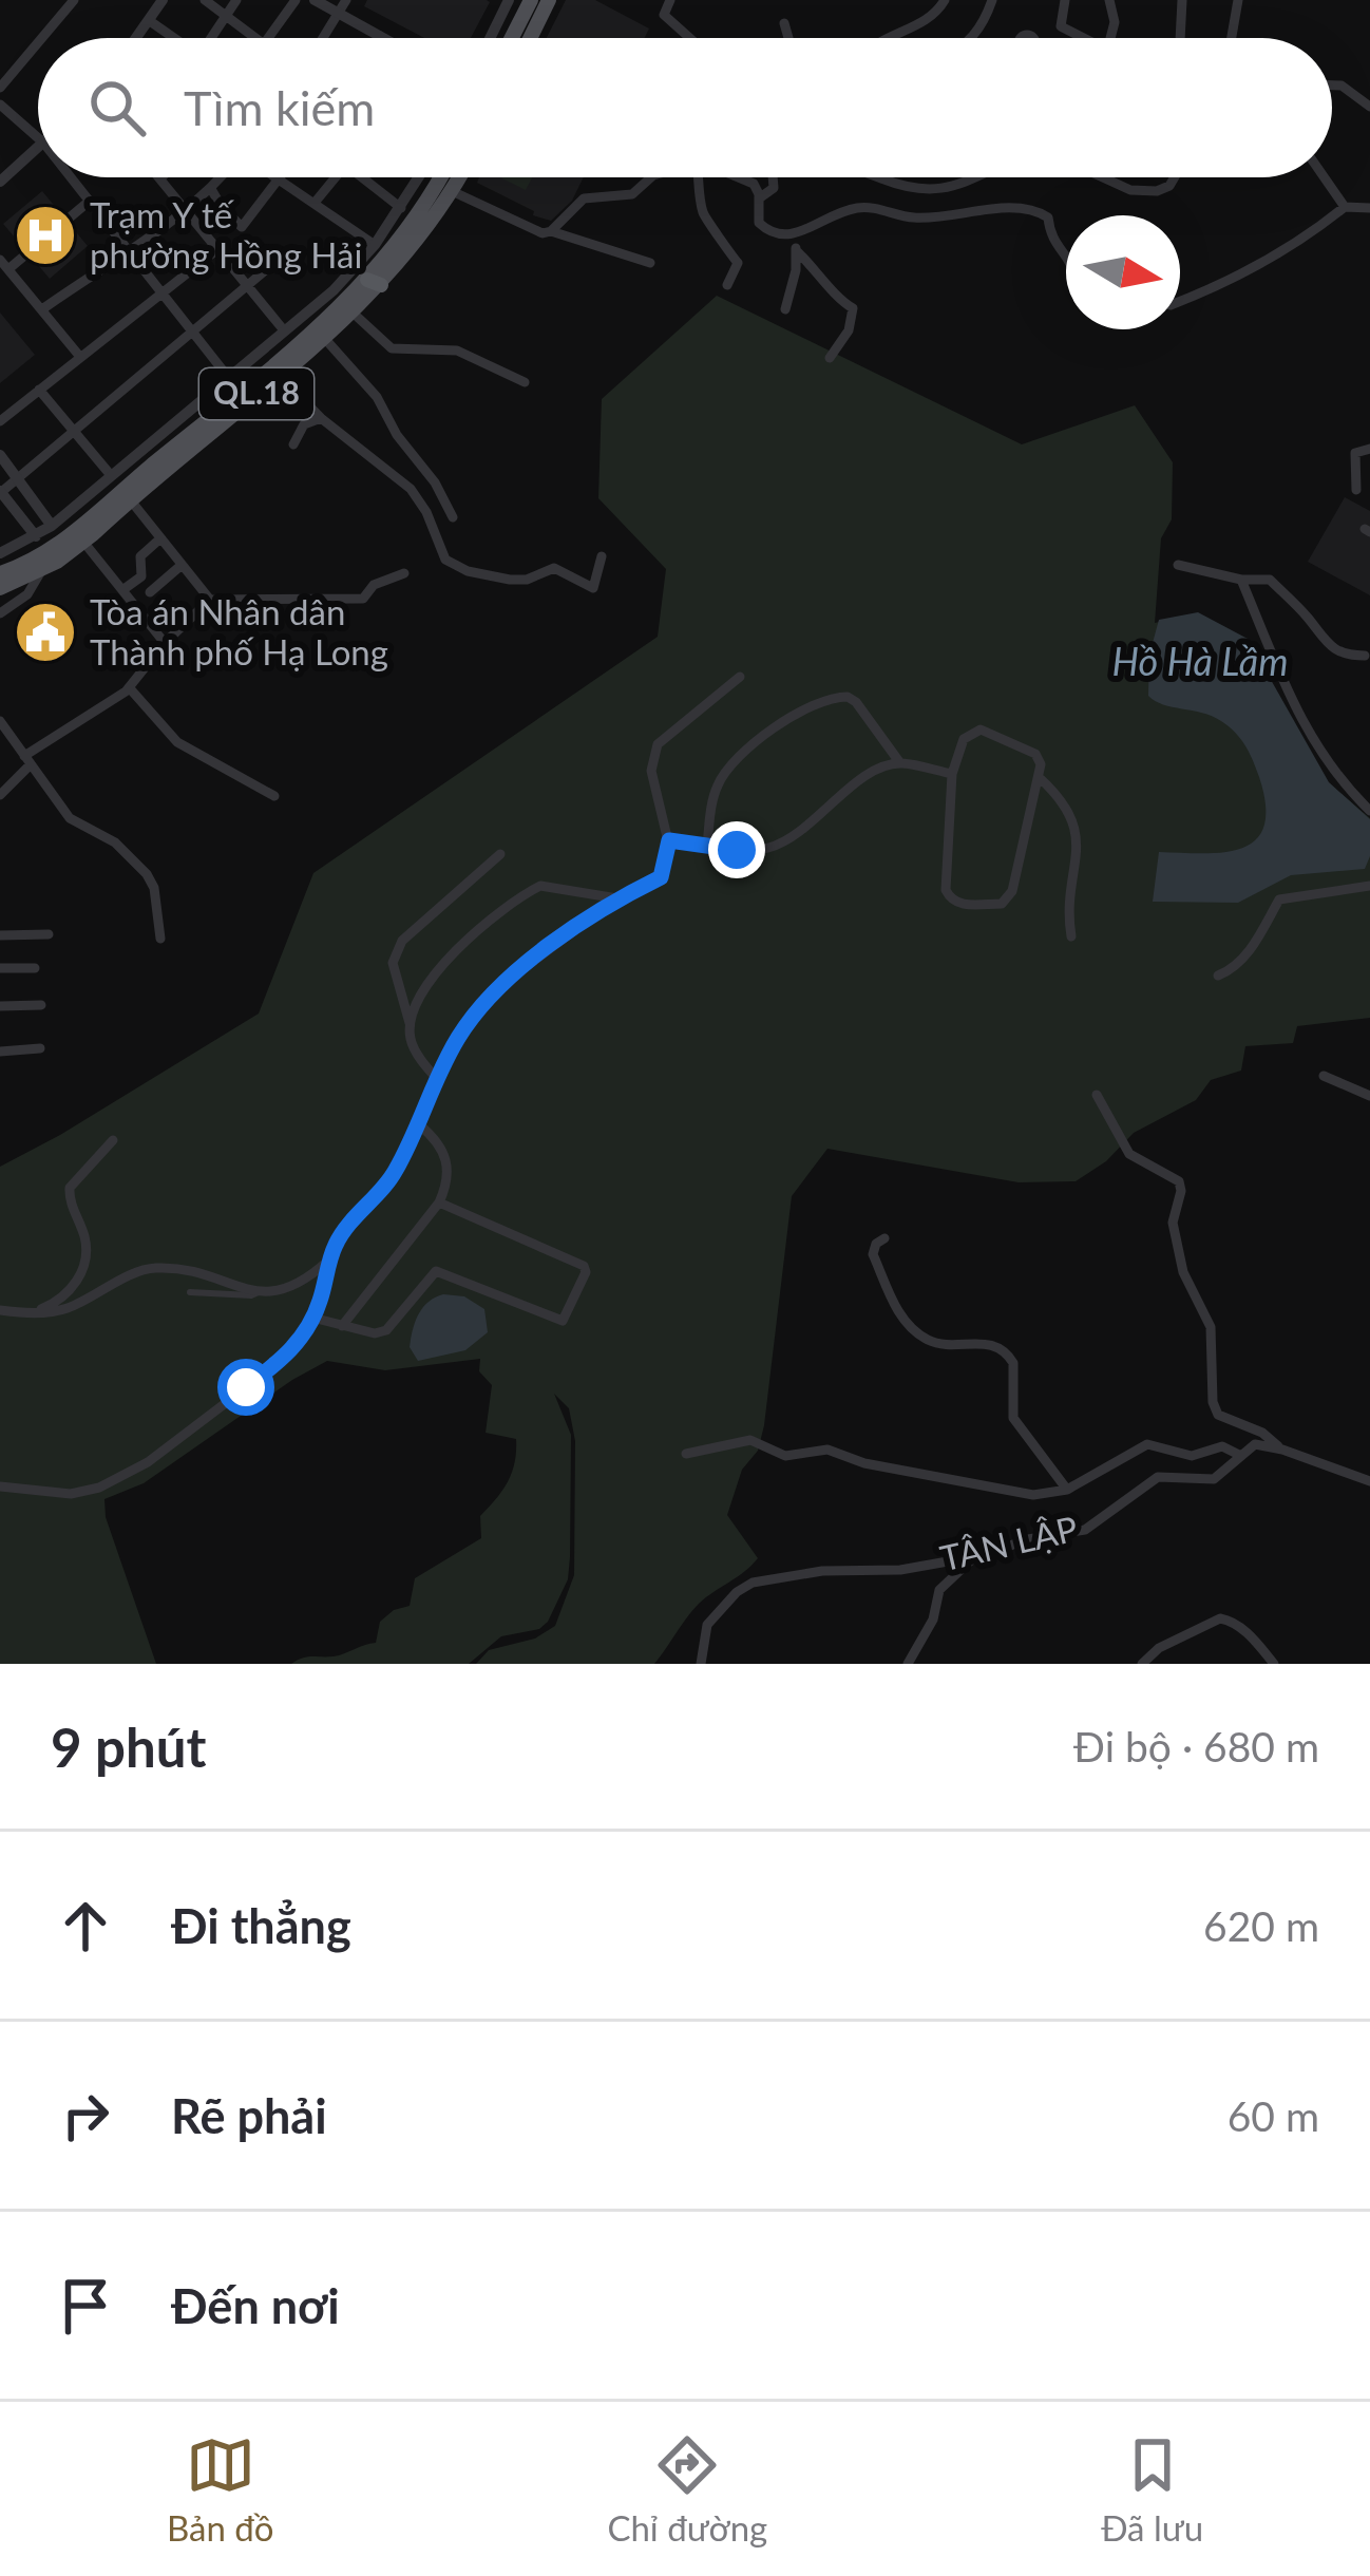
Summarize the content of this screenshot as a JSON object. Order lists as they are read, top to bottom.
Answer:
{
  "streets": {
    "main road": ["QL.18"],
    "street": ["TÂN LẬP"]
  },
  "water": ["Hồ Hà Lầm"],
  "places": {
    "hospital": ["Trạm Y tế phường Hồng Hải"],
    "public building": ["Tòa án Nhân dân Thành phố Hạ Long"]
  },
  "north": "right",
  "page": {
    "search": "Tìm kiếm",
    "heading": ["9 phút", "Đi bộ · 680 m"],
    "list": [
      ["Đi thẳng", "620 m"],
      ["Rẽ phải", "60 m"],
      "Đến nơi"
    ],
    "nav": ["Bản đồ", "Chỉ đường", "Đã lưu"]
  }
}
